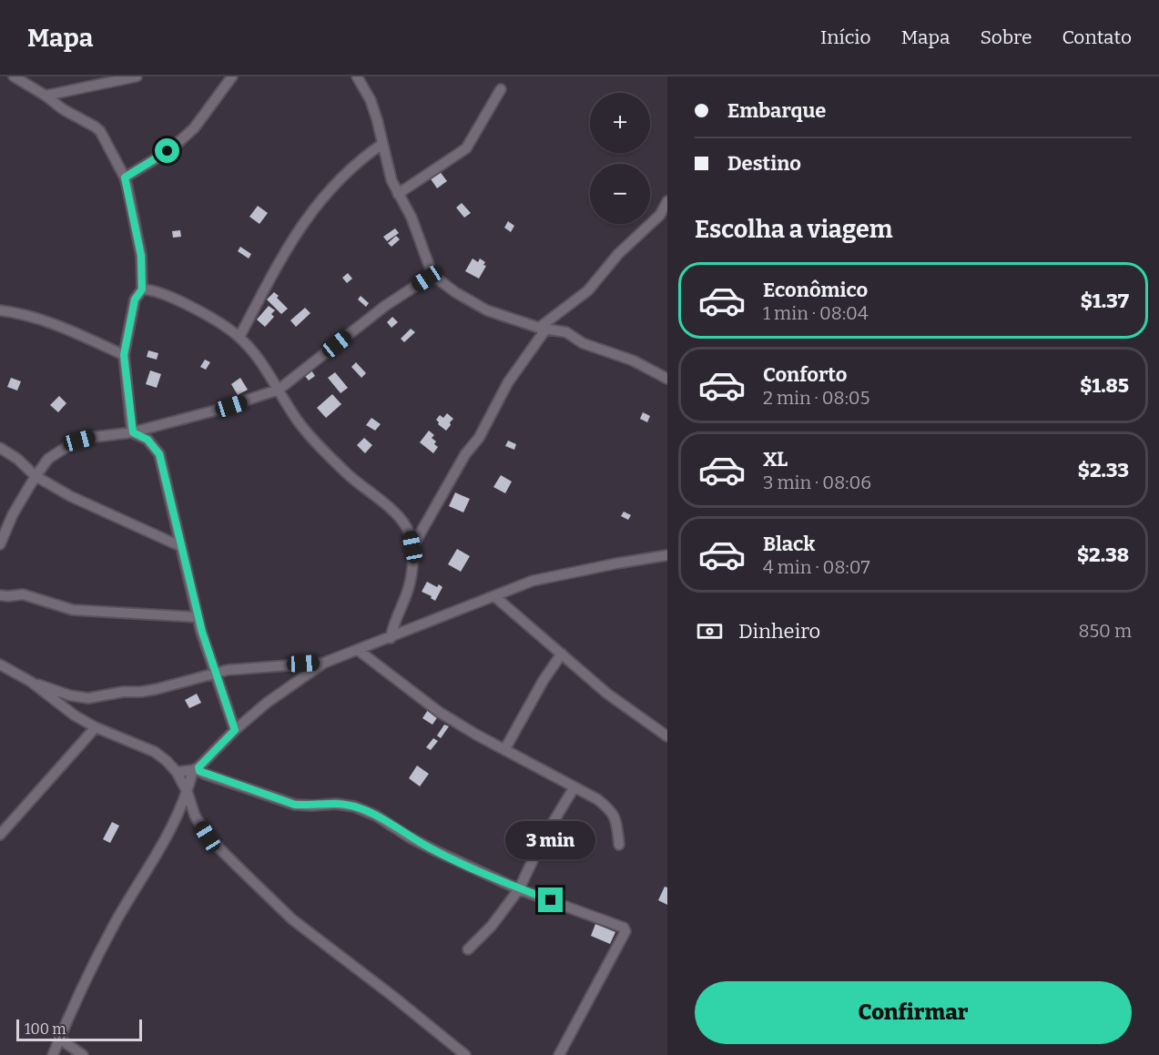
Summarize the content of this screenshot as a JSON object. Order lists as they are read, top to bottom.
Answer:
{
  "scale_bar": "100 m",
  "page": {
    "header": "Mapa",
    "nav": [
      "Início",
      "Mapa",
      "Sobre",
      "Contato"
    ],
    "banner": ["Embarque", "Destino"],
    "map_buttons": ["+", "−"],
    "heading": "Escolha a viagem",
    "list": [
      {
        "name": "Econômico",
        "note": "1 min · 08:04",
        "value": "$1.37"
      },
      {
        "name": "Conforto",
        "note": "2 min · 08:05",
        "value": "$1.85"
      },
      {
        "name": "XL",
        "note": "3 min · 08:06",
        "value": "$2.33"
      },
      {
        "name": "Black",
        "note": "4 min · 08:07",
        "value": "$2.38"
      }
    ],
    "pay": ["Dinheiro", "850 m"],
    "bubble": "3 min",
    "buttons": "Confirmar",
    "scale": "100 m"
  }
}
